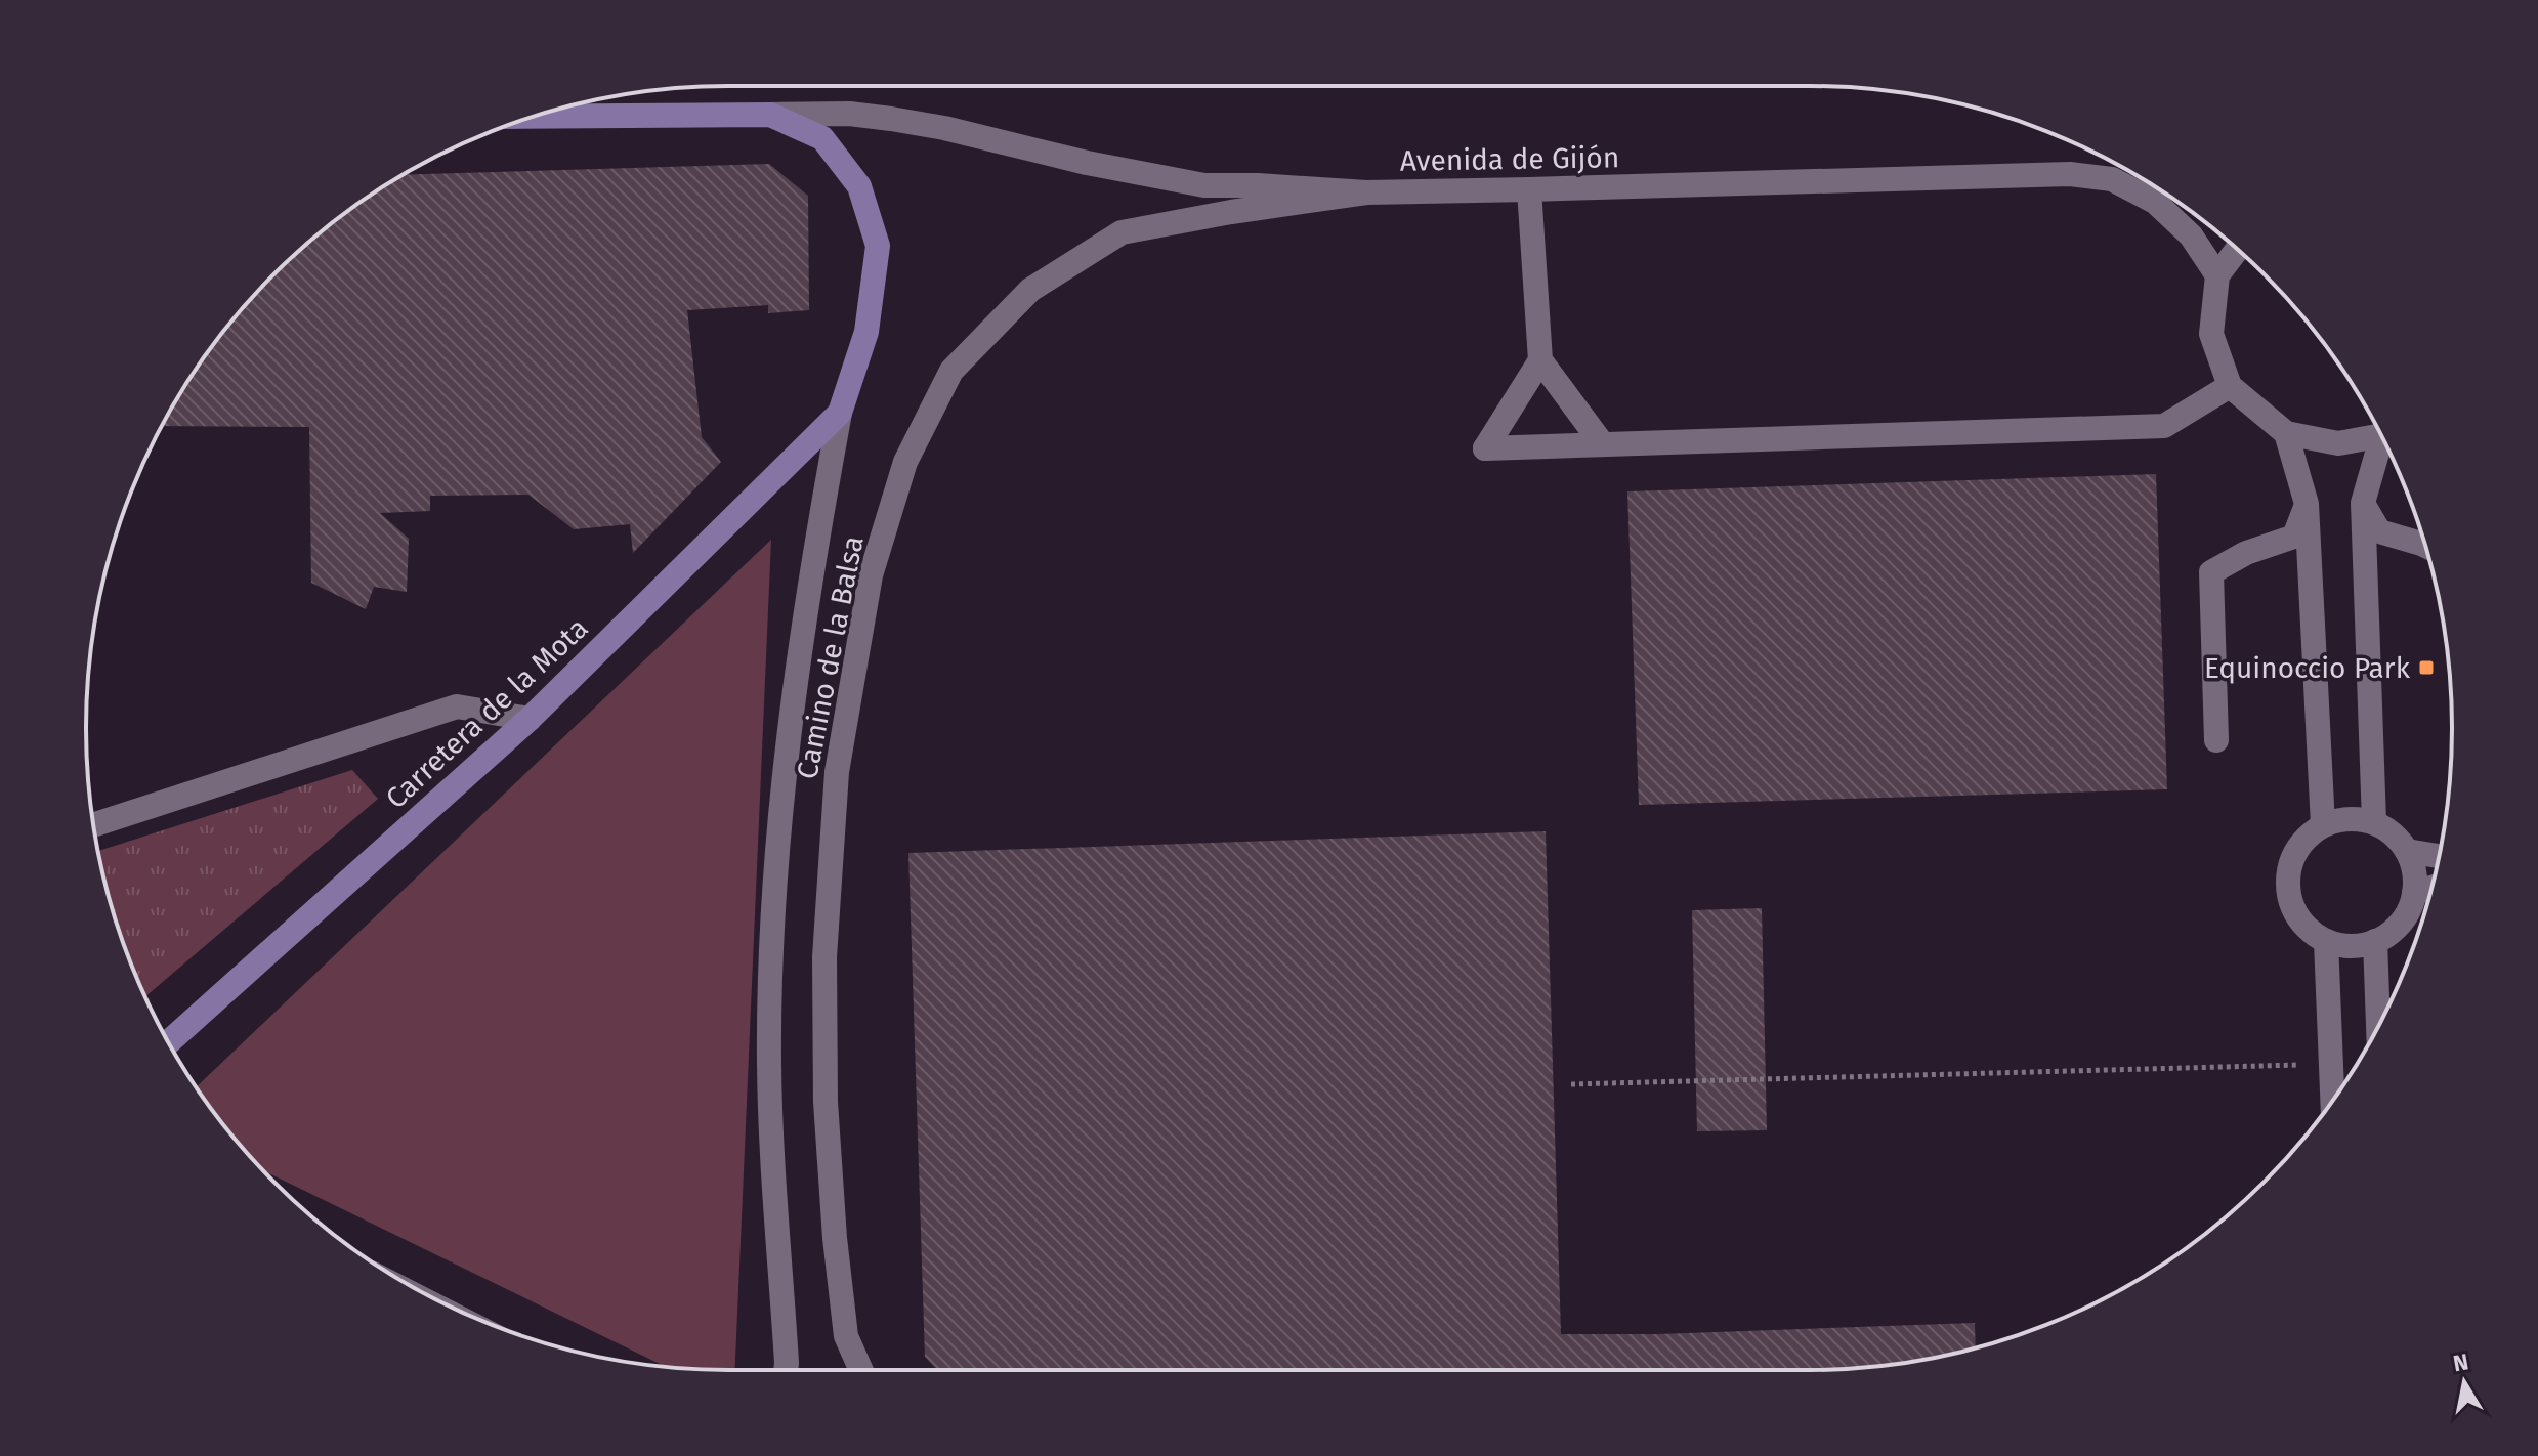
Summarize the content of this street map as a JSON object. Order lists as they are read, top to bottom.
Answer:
{
  "streets": {
    "main road": ["Avenida de Gijón", "Carretera de la Mota"],
    "street": ["Camino de la Balsa"]
  },
  "crossings": [
    ["Avenida de Gijón", "Camino de la Balsa"],
    ["Avenida de Gijón", "Carretera de la Mota"],
    ["Camino de la Balsa", "Carretera de la Mota"]
  ],
  "places": {
    "transit": ["Equinoccio Park"]
  },
  "north": "top"
}
